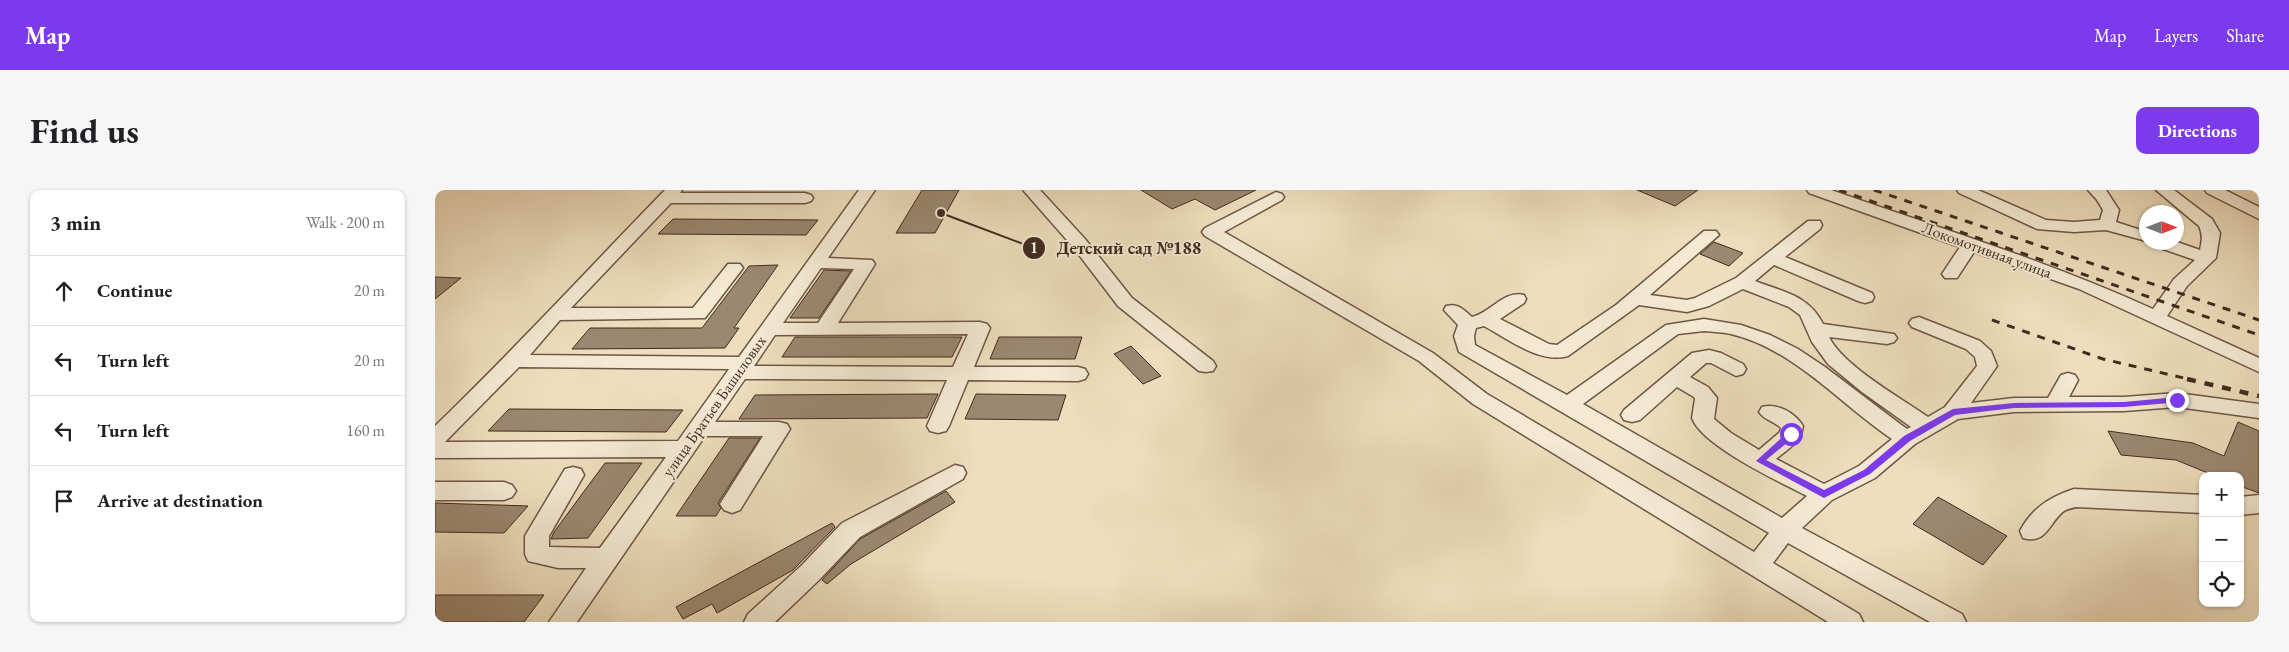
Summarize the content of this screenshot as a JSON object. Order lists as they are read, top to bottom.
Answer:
{
  "streets": {
    "street": ["Локомотивная улица", "улица Братьев Башиловых"]
  },
  "places": ["Детский сад №188"],
  "north": "right",
  "page": {
    "header": "Map",
    "nav": ["Map", "Layers", "Share"],
    "buttons": "Directions",
    "title": "Find us",
    "heading": ["3 min", "Walk · 200 m"],
    "list": [
      ["Continue", "20 m"],
      ["Turn left", "20 m"],
      ["Turn left", "160 m"],
      "Arrive at destination"
    ],
    "map_buttons": ["+", "−"]
  }
}
